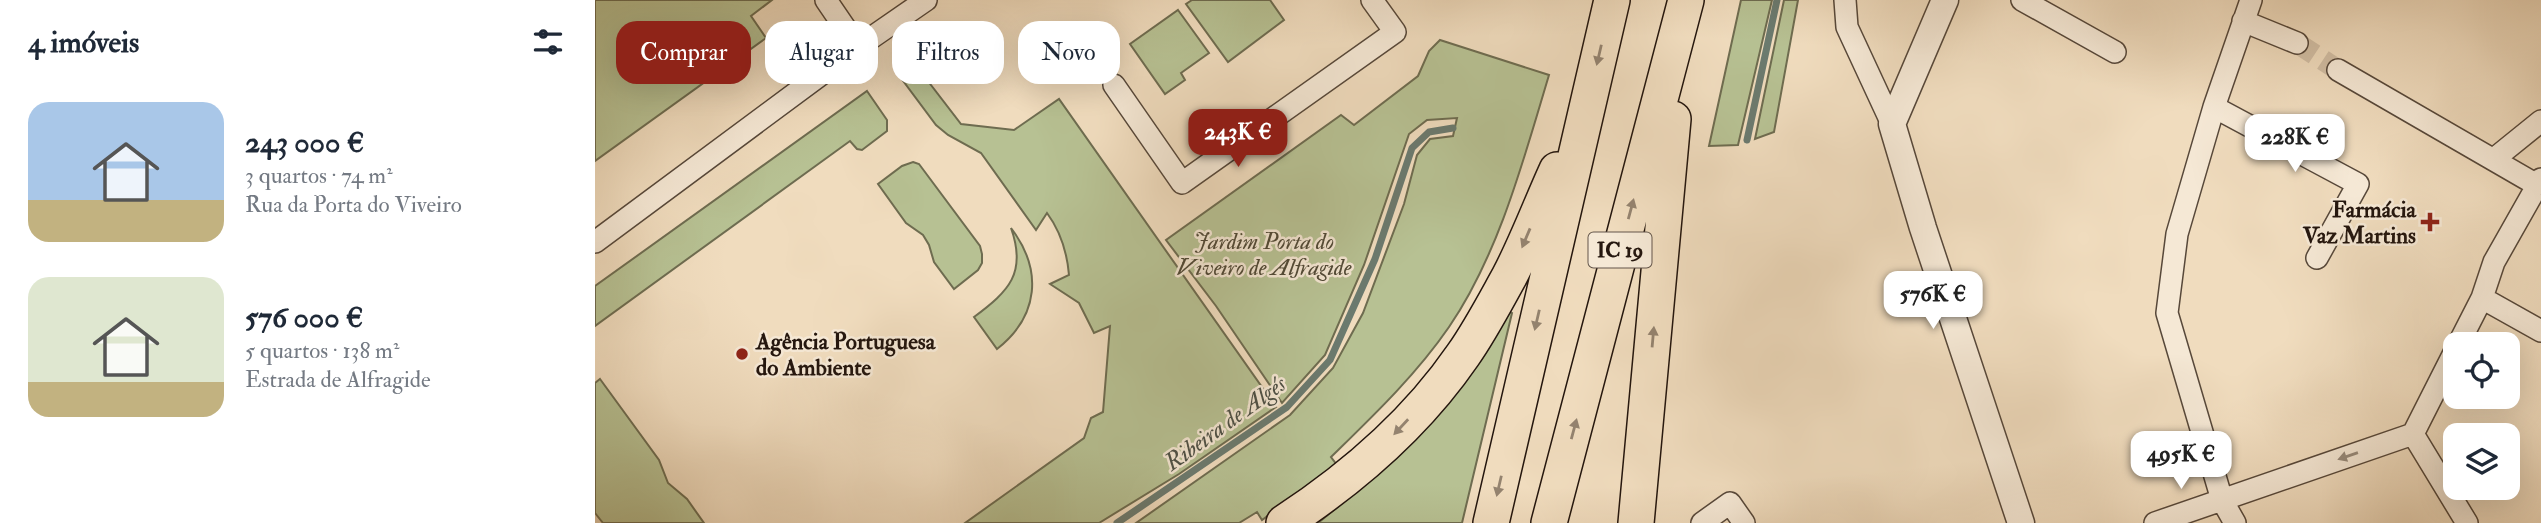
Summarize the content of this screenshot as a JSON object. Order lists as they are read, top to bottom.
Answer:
{
  "streets": {
    "highway": ["IC 19"]
  },
  "water": ["Ribeira de Algés"],
  "parks": ["Jardim Porta do Viveiro de Alfragide"],
  "places": {
    "health": ["Farmácia Vaz Martins"],
    "other": ["Agência Portuguesa do Ambiente"]
  },
  "page": {
    "heading": "4 imóveis",
    "chip": [
      "Comprar",
      "Alugar",
      "Filtros",
      "Novo"
    ],
    "list": [
      {
        "name": "243 000 €",
        "note": "3 quartos · 74 m² · Rua da Porta do Viveiro"
      },
      {
        "name": "576 000 €",
        "note": "5 quartos · 138 m² · Estrada de Alfragide"
      }
    ],
    "price": [
      "243K €",
      "228K €",
      "576K €",
      "495K €"
    ]
  }
}
